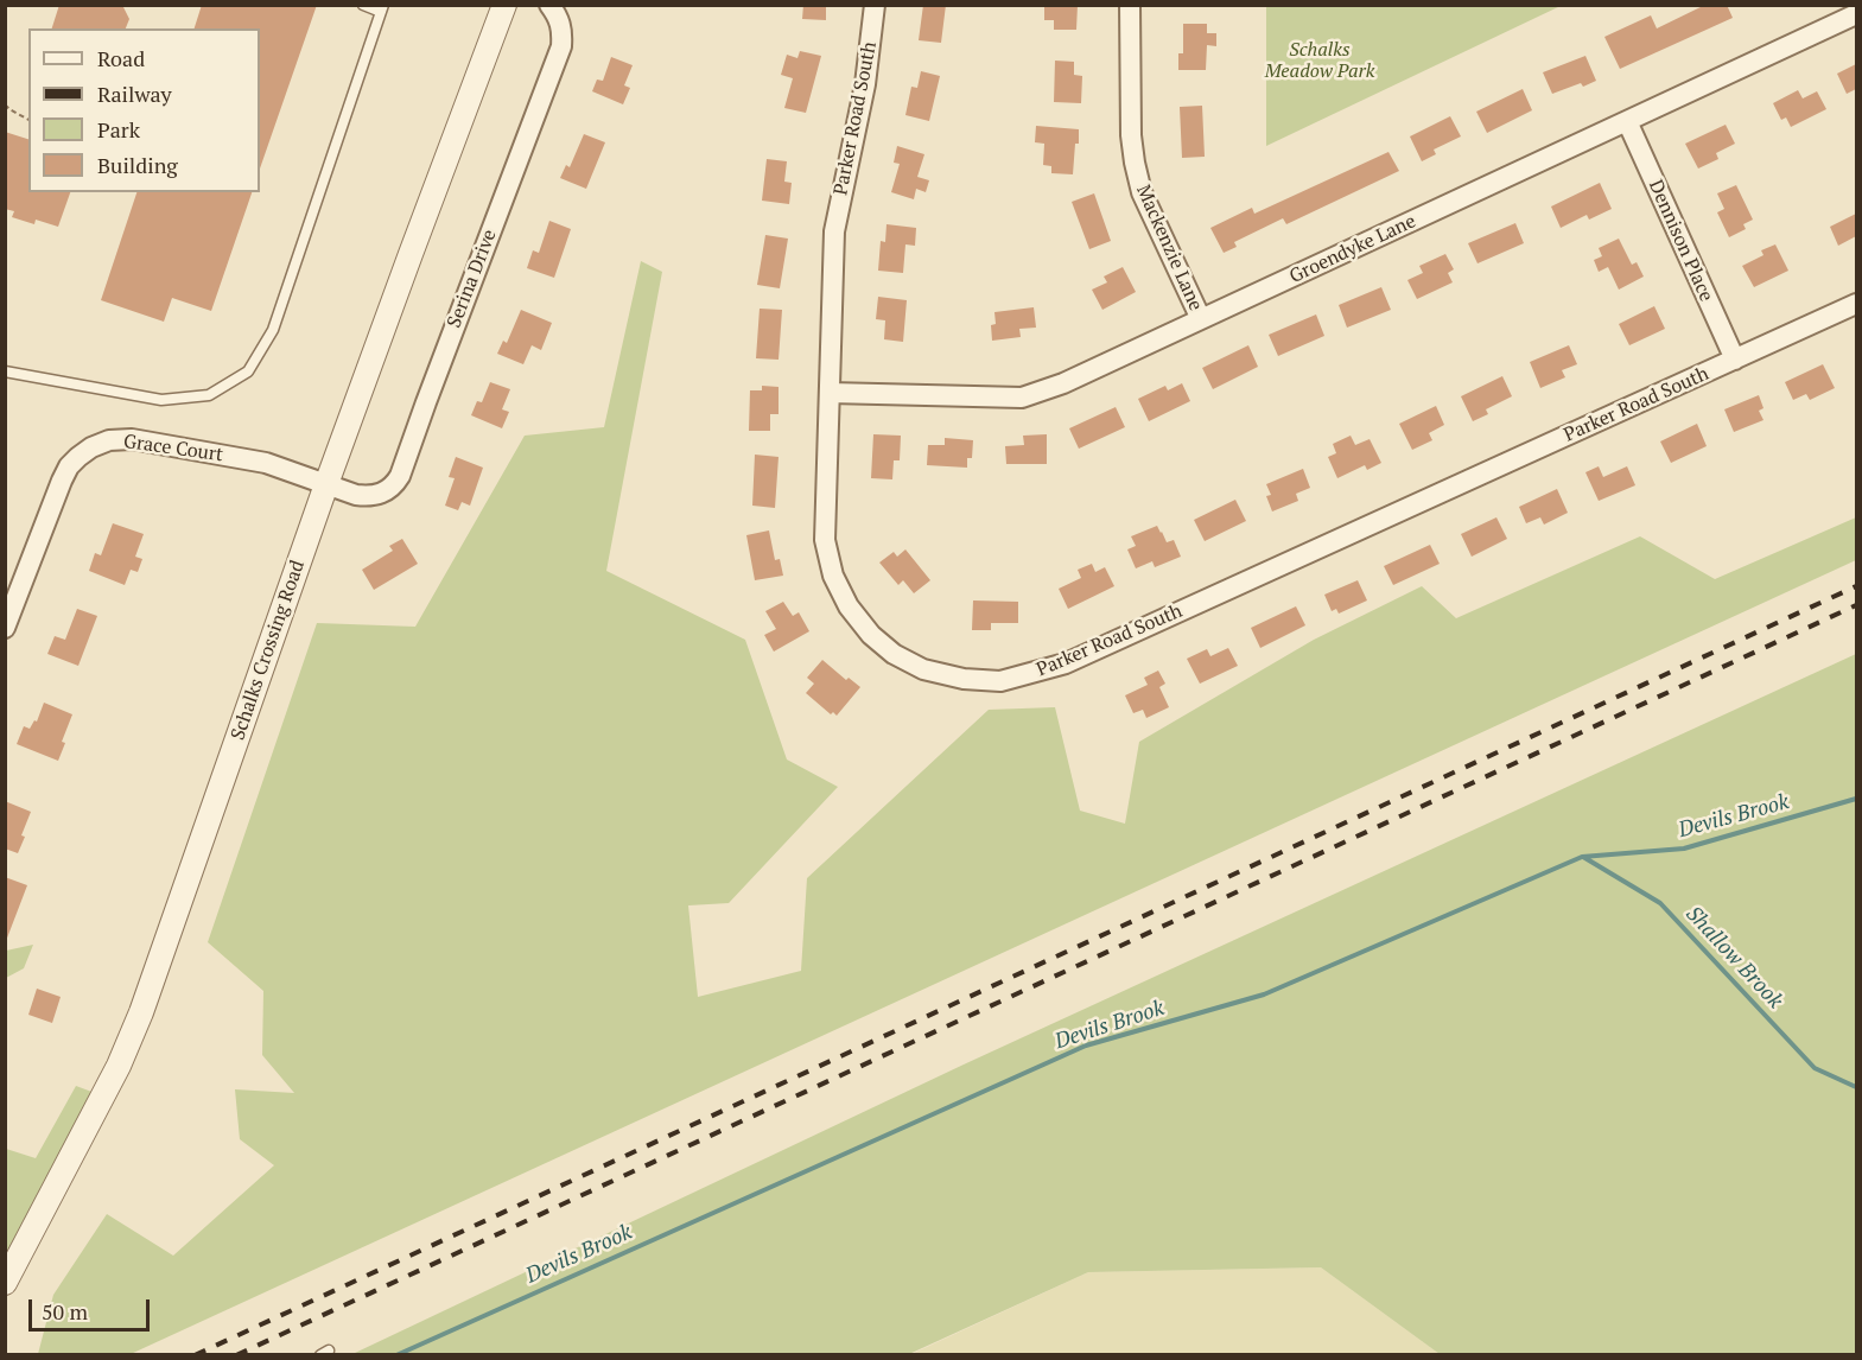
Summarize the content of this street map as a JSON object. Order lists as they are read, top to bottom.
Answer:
{
  "streets": {
    "street": [
      "Parker Road South",
      "Dennison Place",
      "Mackenzie Lane",
      "Groendyke Lane",
      "Serina Drive",
      "Grace Court",
      "Schalks Crossing Road"
    ]
  },
  "crossings": [
    ["Parker Road South", "Dennison Place"],
    ["Parker Road South", "Groendyke Lane"],
    ["Dennison Place", "Groendyke Lane"],
    ["Mackenzie Lane", "Groendyke Lane"],
    ["Serina Drive", "Grace Court"],
    ["Serina Drive", "Schalks Crossing Road"],
    ["Grace Court", "Schalks Crossing Road"]
  ],
  "water": ["Devils Brook", "Shallow Brook"],
  "parks": ["Schalks Meadow Park"],
  "legend": [
    "Road",
    "Railway",
    "Park",
    "Building"
  ],
  "scale_bar": "50 m"
}
